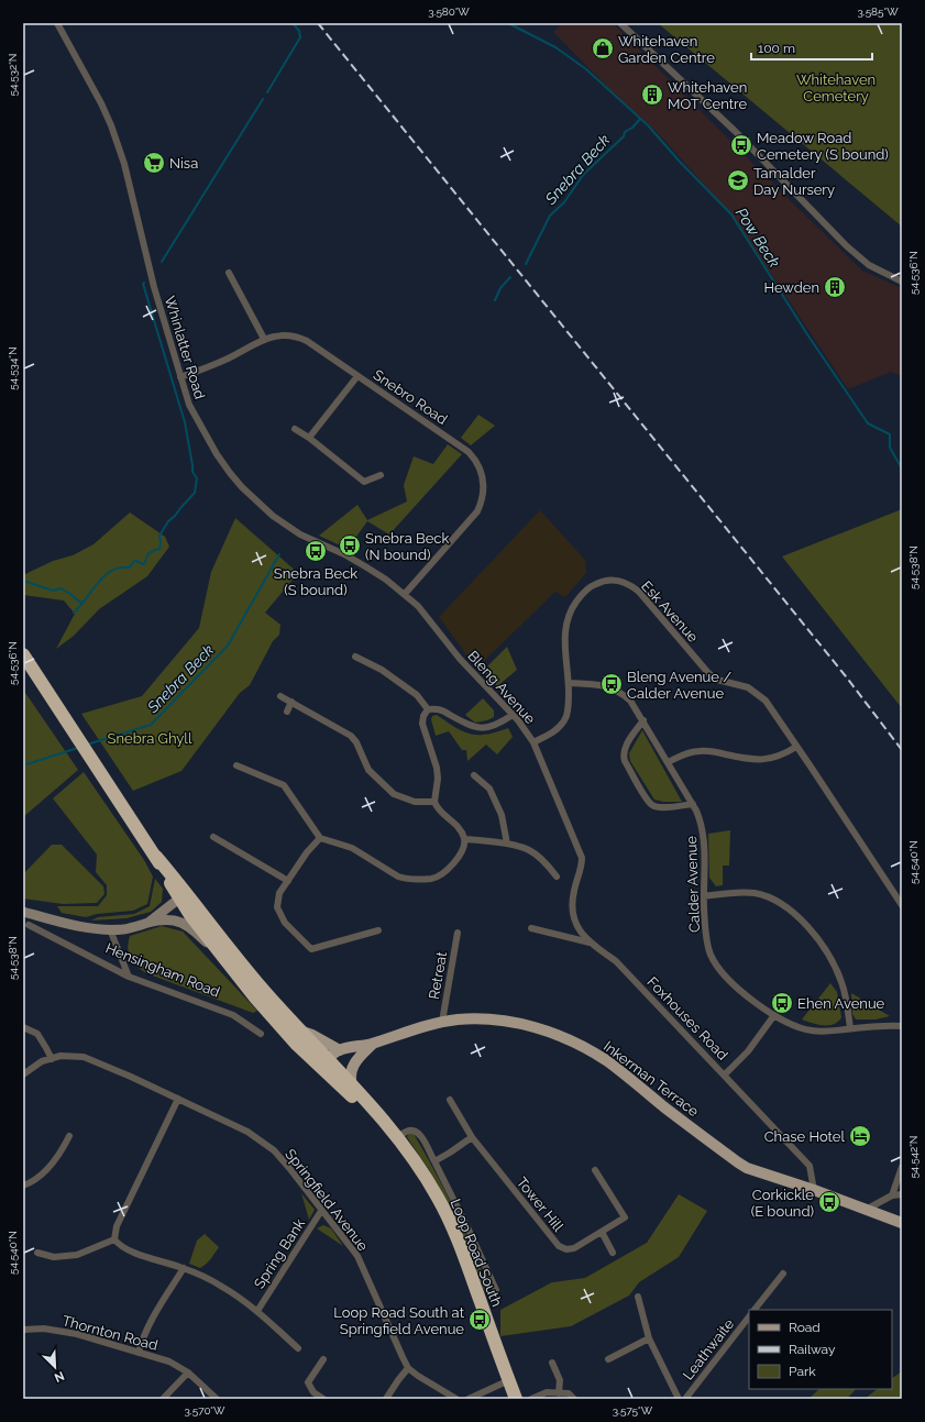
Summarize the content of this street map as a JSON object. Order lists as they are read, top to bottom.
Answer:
{
  "streets": {
    "highway": ["Hensingham Road", "Loop Road South"],
    "main road": ["Inkerman Terrace"],
    "street": [
      "Whinlatter Road",
      "Snebro Road",
      "Esk Avenue",
      "Bleng Avenue",
      "Calder Avenue",
      "Retreat",
      "Foxhouses Road",
      "Springfield Avenue",
      "Tower Hill",
      "Spring Bank",
      "Thornton Road",
      "Leathwaite"
    ]
  },
  "crossings": [
    ["Whinlatter Road", "Snebro Road"],
    ["Whinlatter Road", "Bleng Avenue"],
    ["Snebro Road", "Bleng Avenue"],
    ["Esk Avenue", "Bleng Avenue"],
    ["Esk Avenue", "Calder Avenue"],
    ["Bleng Avenue", "Foxhouses Road"],
    ["Hensingham Road", "Loop Road South"],
    ["Retreat", "Inkerman Terrace"],
    ["Foxhouses Road", "Inkerman Terrace"],
    ["Springfield Avenue", "Spring Bank"]
  ],
  "water": ["Snebra Beck", "Pow Beck"],
  "parks": ["Whitehaven Cemetery", "Snebra Ghyll"],
  "places": {
    "shop": ["Whitehaven Garden Centre"],
    "building": ["Whitehaven MOT Centre", "Hewden"],
    "bus stop": [
      "Meadow Road Cemetery (S bound)",
      "Snebra Beck (N bound)",
      "Snebra Beck (S bound)",
      "Bleng Avenue / Calder Avenue",
      "Ehen Avenue",
      "Corkickle (E bound)",
      "Loop Road South at Springfield Avenue"
    ],
    "supermarket": ["Nisa"],
    "school or university": ["Tamalder Day Nursery"],
    "hotel": ["Chase Hotel"]
  },
  "legend": ["Road", "Railway", "Park"],
  "scale_bar": "100 m",
  "north": "bottom right",
  "coordinates": [
    "3.580°W",
    "3.585°W",
    "54.532°N",
    "54.536°N",
    "54.534°N",
    "54.538°N",
    "54.540°N",
    "54.542°N",
    "3.570°W",
    "3.575°W"
  ]
}
